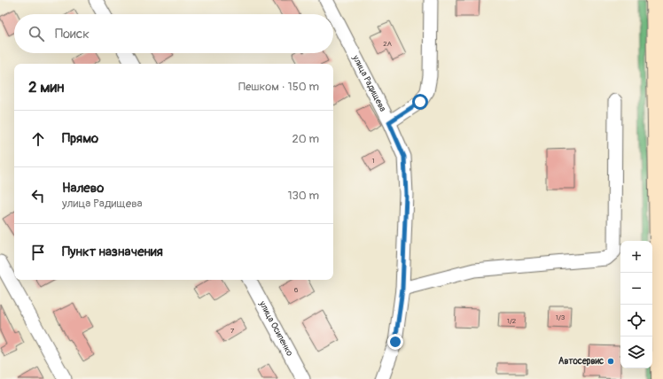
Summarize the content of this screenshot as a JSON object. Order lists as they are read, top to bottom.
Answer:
{
  "streets": {
    "street": ["улица Радищева", "улица Осипенко"]
  },
  "places": ["Автосервис"],
  "house_numbers": [
    "2А",
    "1",
    "6",
    "1/3",
    "1/2",
    "7"
  ],
  "page": {
    "search": "Поиск",
    "heading": ["2 мин", "Пешком · 150 m"],
    "list": [
      ["Прямо", "20 m"],
      ["Налево", "улица Радищева", "130 m"],
      "Пункт назначения"
    ],
    "map_buttons": ["+", "−"]
  }
}
